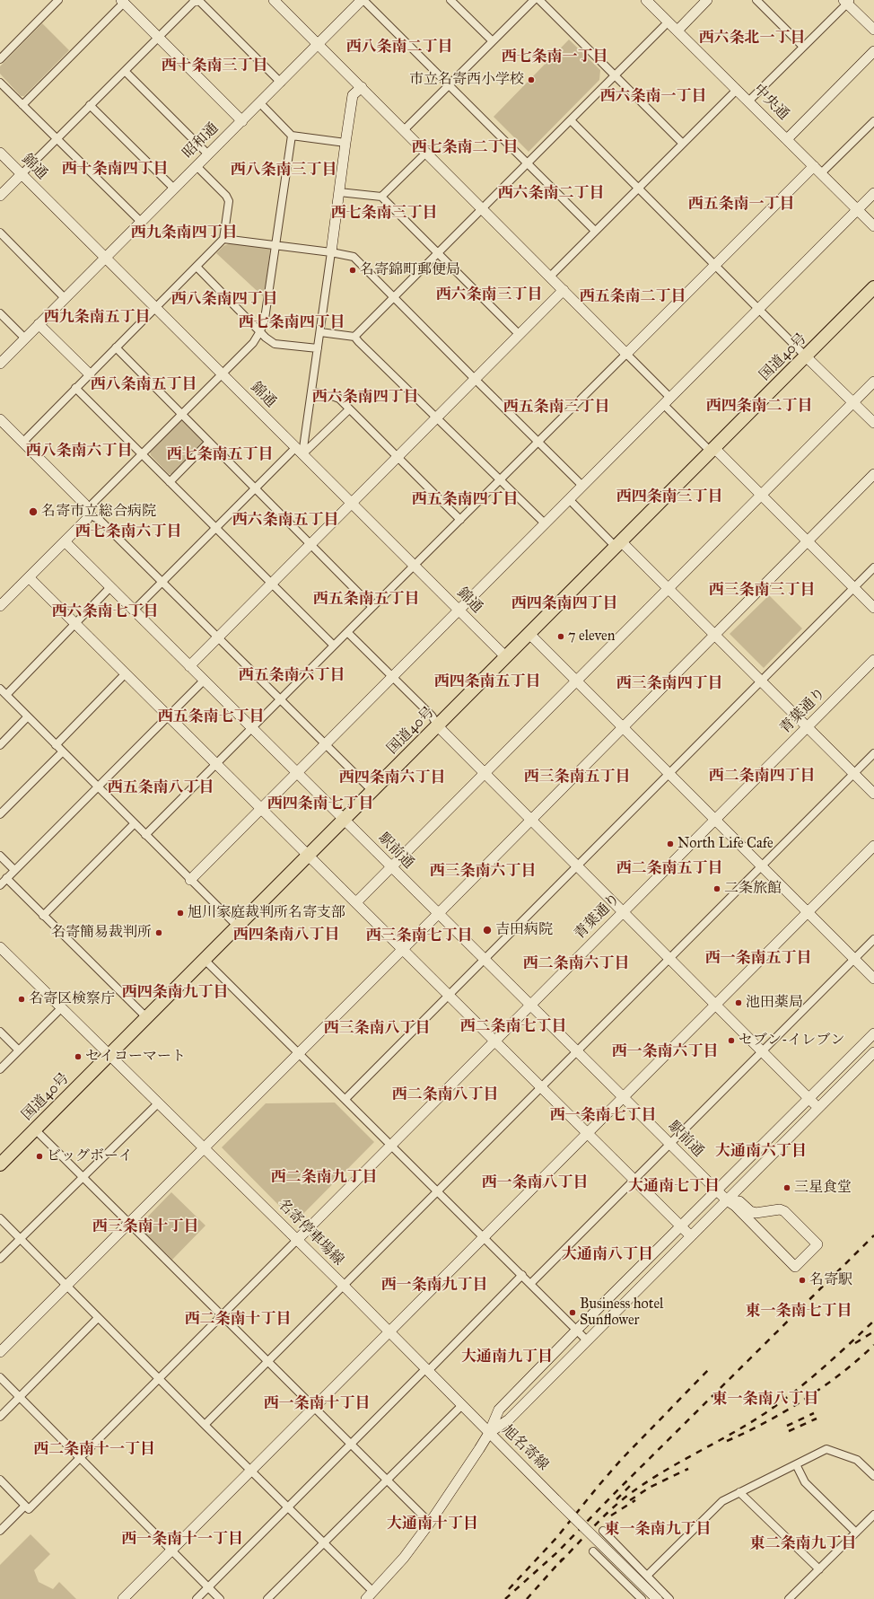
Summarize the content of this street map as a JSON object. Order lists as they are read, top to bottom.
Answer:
{
  "streets": {
    "highway": ["国道40号"],
    "street": [
      "中央通",
      "昭和通",
      "錦通",
      "青葉通り",
      "駅前通",
      "名寄停車場線",
      "旭名寄線"
    ]
  },
  "crossings": [
    ["昭和通", "錦通"],
    ["錦通", "国道40号"],
    ["国道40号", "駅前通"],
    ["国道40号", "名寄停車場線"],
    ["青葉通り", "駅前通"],
    ["青葉通り", "名寄停車場線"],
    ["名寄停車場線", "旭名寄線"]
  ],
  "districts": [
    "西六条北一丁目",
    "西八条南二丁目",
    "西七条南一丁目",
    "西十条南三丁目",
    "西六条南一丁目",
    "西七条南二丁目",
    "西十条南四丁目",
    "西八条南三丁目",
    "西六条南二丁目",
    "西五条南一丁目",
    "西七条南三丁目",
    "西九条南四丁目",
    "西六条南三丁目",
    "西五条南二丁目",
    "西八条南四丁目",
    "西九条南五丁目",
    "西七条南四丁目",
    "西八条南五丁目",
    "西六条南四丁目",
    "西四条南二丁目",
    "西五条南三丁目",
    "西八条南六丁目",
    "西七条南五丁目",
    "西四条南三丁目",
    "西五条南四丁目",
    "西六条南五丁目",
    "西七条南六丁目",
    "西三条南三丁目",
    "西五条南五丁目",
    "西四条南四丁目",
    "西六条南七丁目",
    "西五条南六丁目",
    "西四条南五丁目",
    "西三条南四丁目",
    "西五条南七丁目",
    "西二条南四丁目",
    "西三条南五丁目",
    "西四条南六丁目",
    "西五条南八丁目",
    "西四条南七丁目",
    "西二条南五丁目",
    "西三条南六丁目",
    "西四条南八丁目",
    "西三条南七丁目",
    "西一条南五丁目",
    "西二条南六丁目",
    "西四条南九丁目",
    "西二条南七丁目",
    "西三条南八丁目",
    "西一条南六丁目",
    "西二条南八丁目",
    "西一条南七丁目",
    "大通南六丁目",
    "西二条南九丁目",
    "西一条南八丁目",
    "大通南七丁目",
    "西三条南十丁目",
    "大通南八丁目",
    "西一条南九丁目",
    "東一条南七丁目",
    "西二条南十丁目",
    "大通南九丁目",
    "東一条南八丁目",
    "西一条南十丁目",
    "西二条南十一丁目",
    "大通南十丁目",
    "東一条南九丁目",
    "西一条南十一丁目",
    "東二条南九丁目"
  ],
  "places": [
    "市立名寄西小学校",
    "名寄錦町郵便局",
    "名寄市立総合病院",
    "7 eleven",
    "North Life Cafe",
    "二条旅館",
    "旭川家庭裁判所名寄支部",
    "吉田病院",
    "名寄簡易裁判所",
    "名寄区検察庁",
    "池田薬局",
    "セブン-イレブン",
    "セイコーマート",
    "ビッグボーイ",
    "三星食堂",
    "名寄駅",
    "Business hotel Sunflower"
  ]
}
